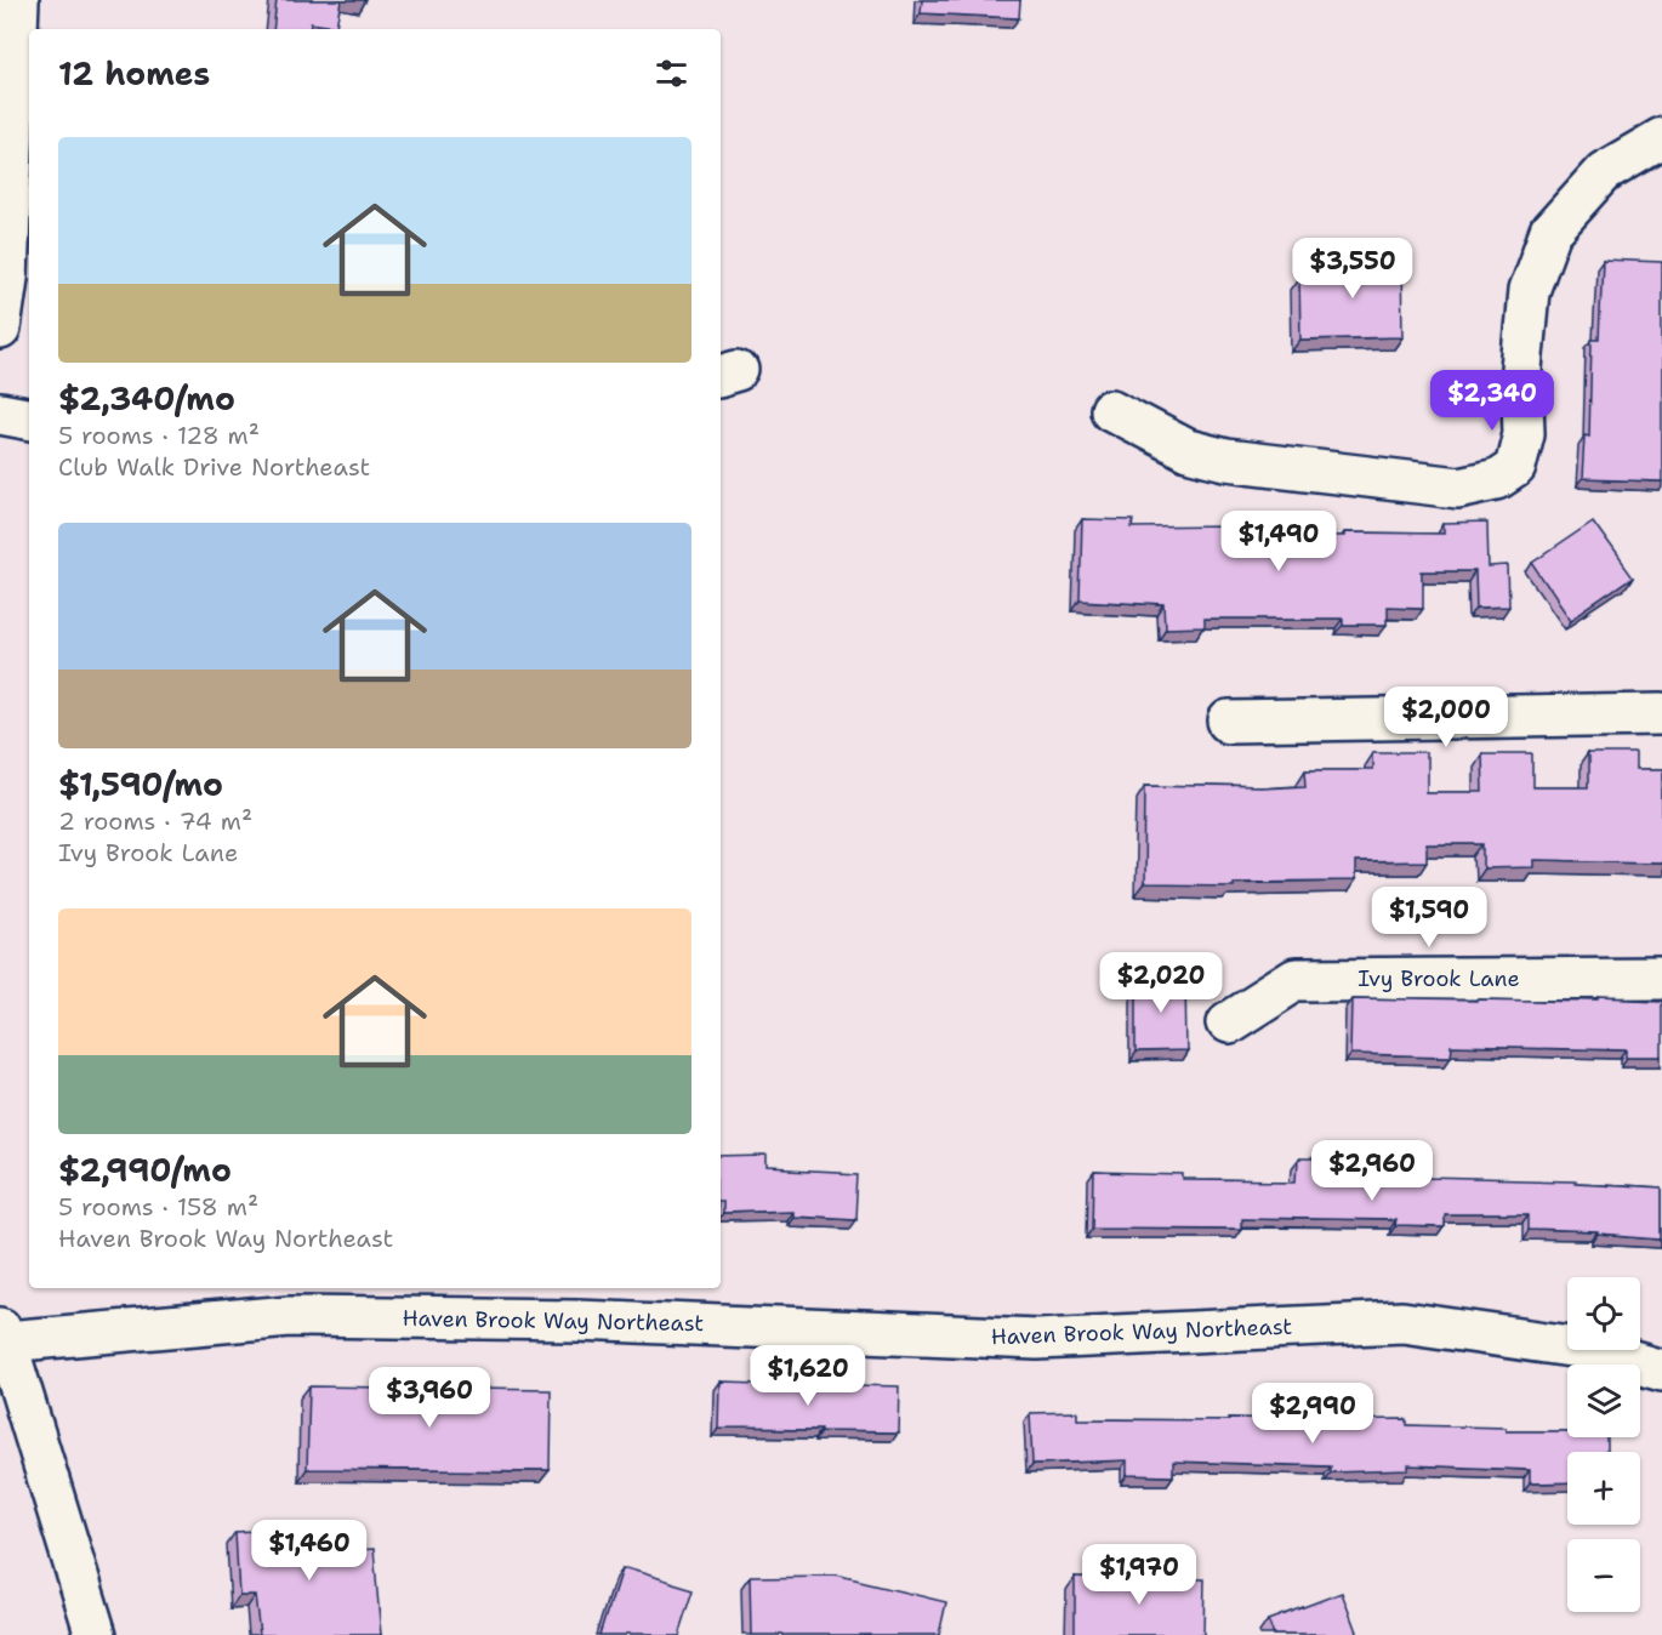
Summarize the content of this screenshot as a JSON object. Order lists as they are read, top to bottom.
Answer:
{
  "streets": {
    "street": ["Ivy Brook Lane", "Haven Brook Way Northeast"]
  },
  "page": {
    "heading": "12 homes",
    "list": [
      {
        "name": "$2,340/mo",
        "note": "5 rooms · 128 m² · Club Walk Drive Northeast"
      },
      {
        "name": "$1,590/mo",
        "note": "2 rooms · 74 m² · Ivy Brook Lane"
      },
      {
        "name": "$2,990/mo",
        "note": "5 rooms · 158 m² · Haven Brook Way Northeast"
      }
    ],
    "price": [
      "$3,550",
      "$2,340",
      "$1,490",
      "$2,000",
      "$1,590",
      "$2,020",
      "$2,960",
      "$1,620",
      "$3,960",
      "$2,990",
      "$1,460",
      "$1,970"
    ],
    "map_buttons": ["+", "−"]
  }
}
